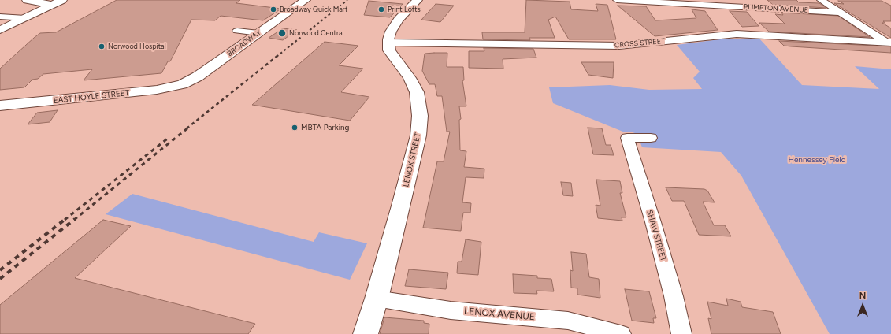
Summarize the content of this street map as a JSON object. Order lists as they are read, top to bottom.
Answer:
{
  "streets": {
    "street": [
      "PLIMPTON AVENUE",
      "BROADWAY",
      "CROSS STREET",
      "EAST HOYLE STREET",
      "LENOX STREET",
      "SHAW STREET",
      "LENOX AVENUE"
    ]
  },
  "crossings": [
    ["BROADWAY", "EAST HOYLE STREET"],
    ["CROSS STREET", "LENOX STREET"],
    ["LENOX STREET", "LENOX AVENUE"]
  ],
  "parks": ["Hennessey Field"],
  "places": [
    "Broadway Quick Mart",
    "Print Lofts",
    "Norwood Central",
    "Norwood Hospital",
    "MBTA Parking"
  ],
  "north": "top"
}
